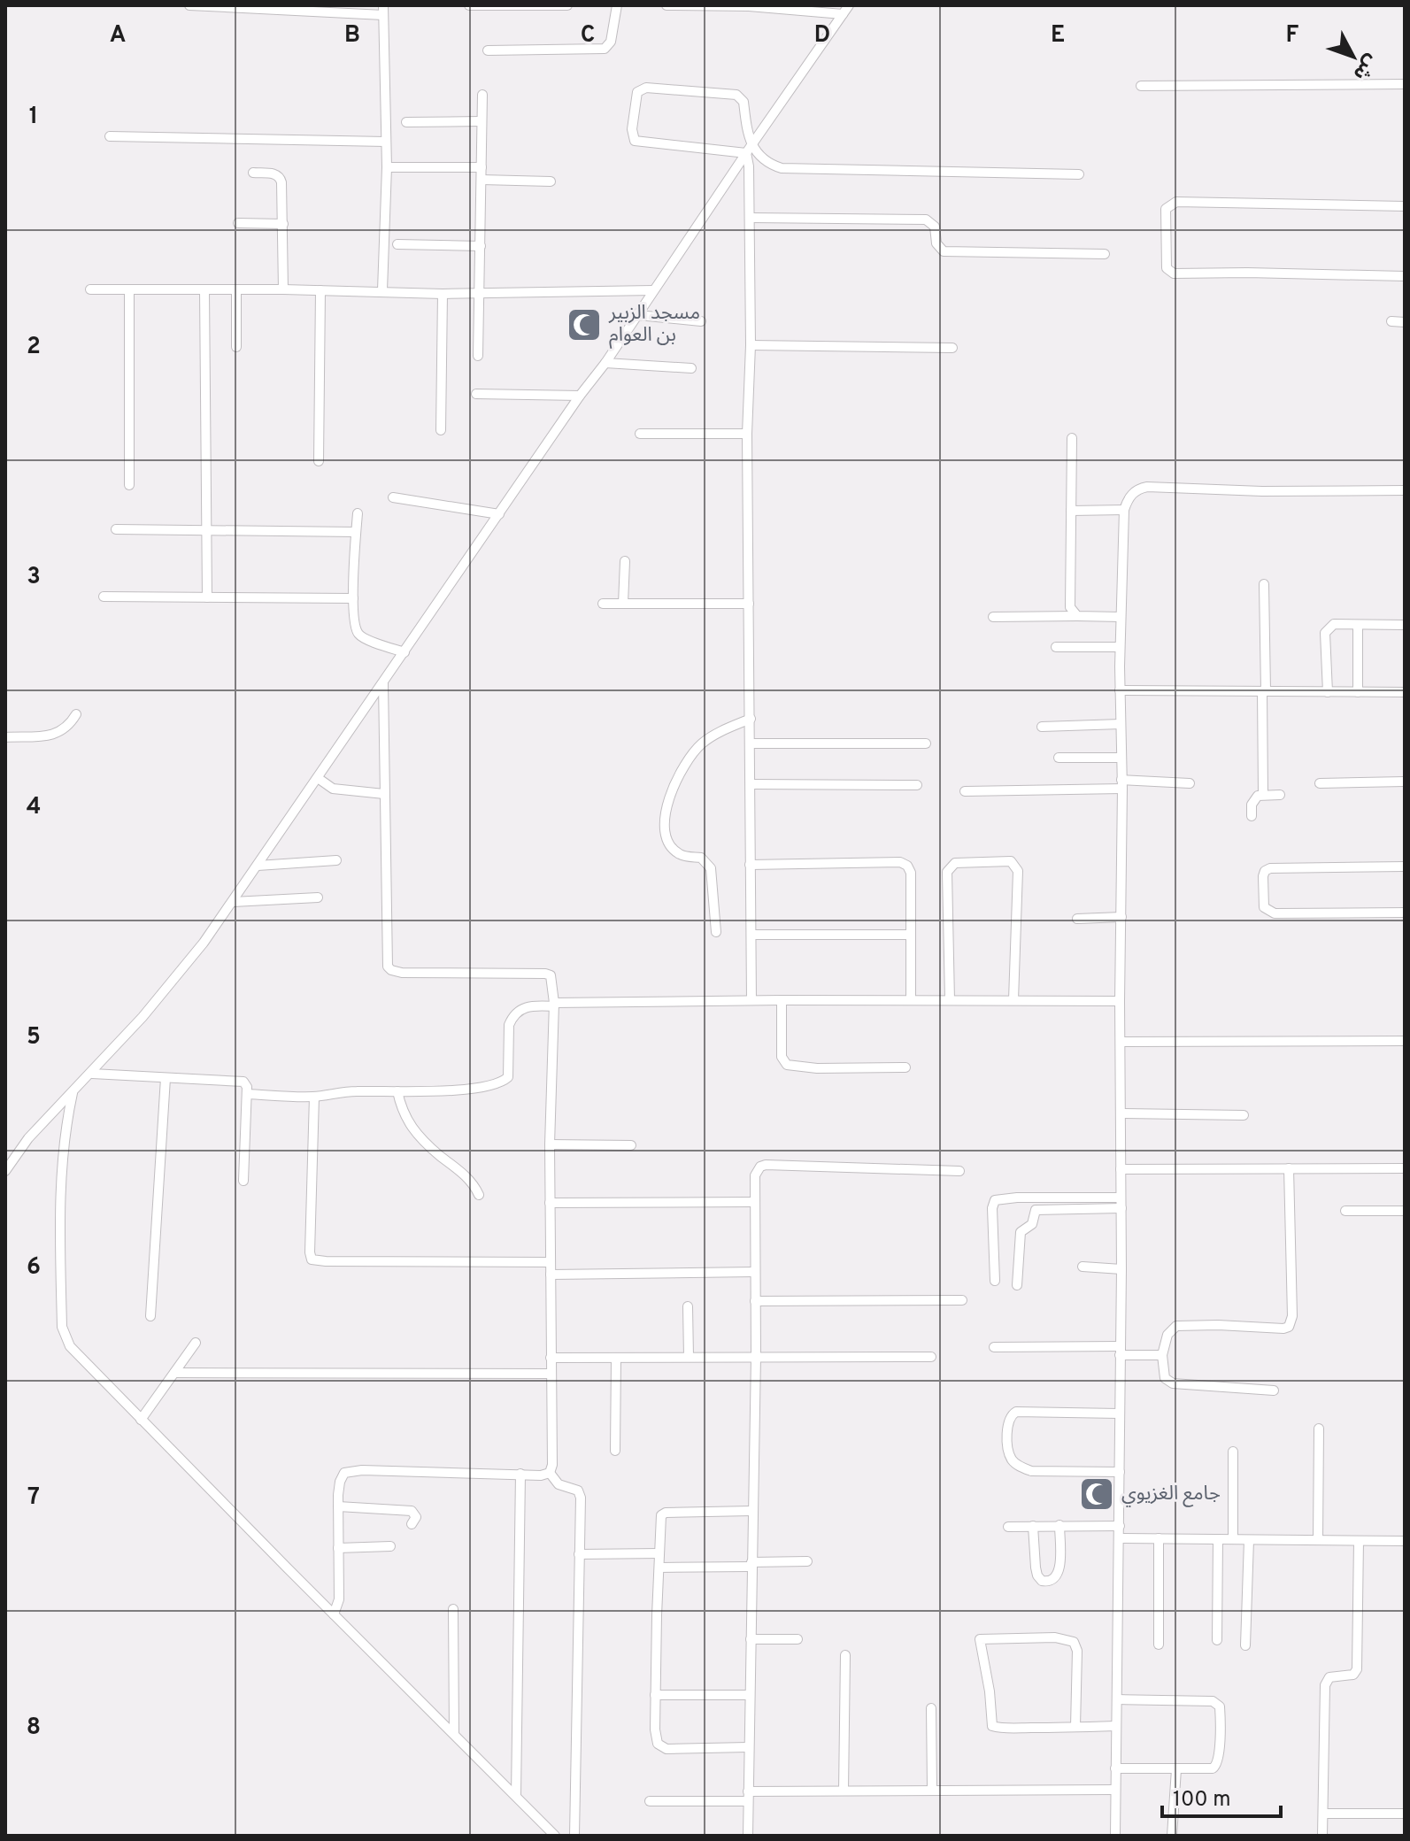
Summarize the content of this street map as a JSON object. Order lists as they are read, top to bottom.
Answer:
{
  "places": {
    "mosque": ["مسجد الزبير بن العوام", "جامع الغزيوي"]
  },
  "scale_bar": "100 m",
  "north": "bottom right",
  "grid": {
    "columns": [
      "A",
      "B",
      "C",
      "D",
      "E",
      "F"
    ],
    "rows": [
      "1",
      "2",
      "3",
      "4",
      "5",
      "6",
      "7",
      "8"
    ]
  }
}
